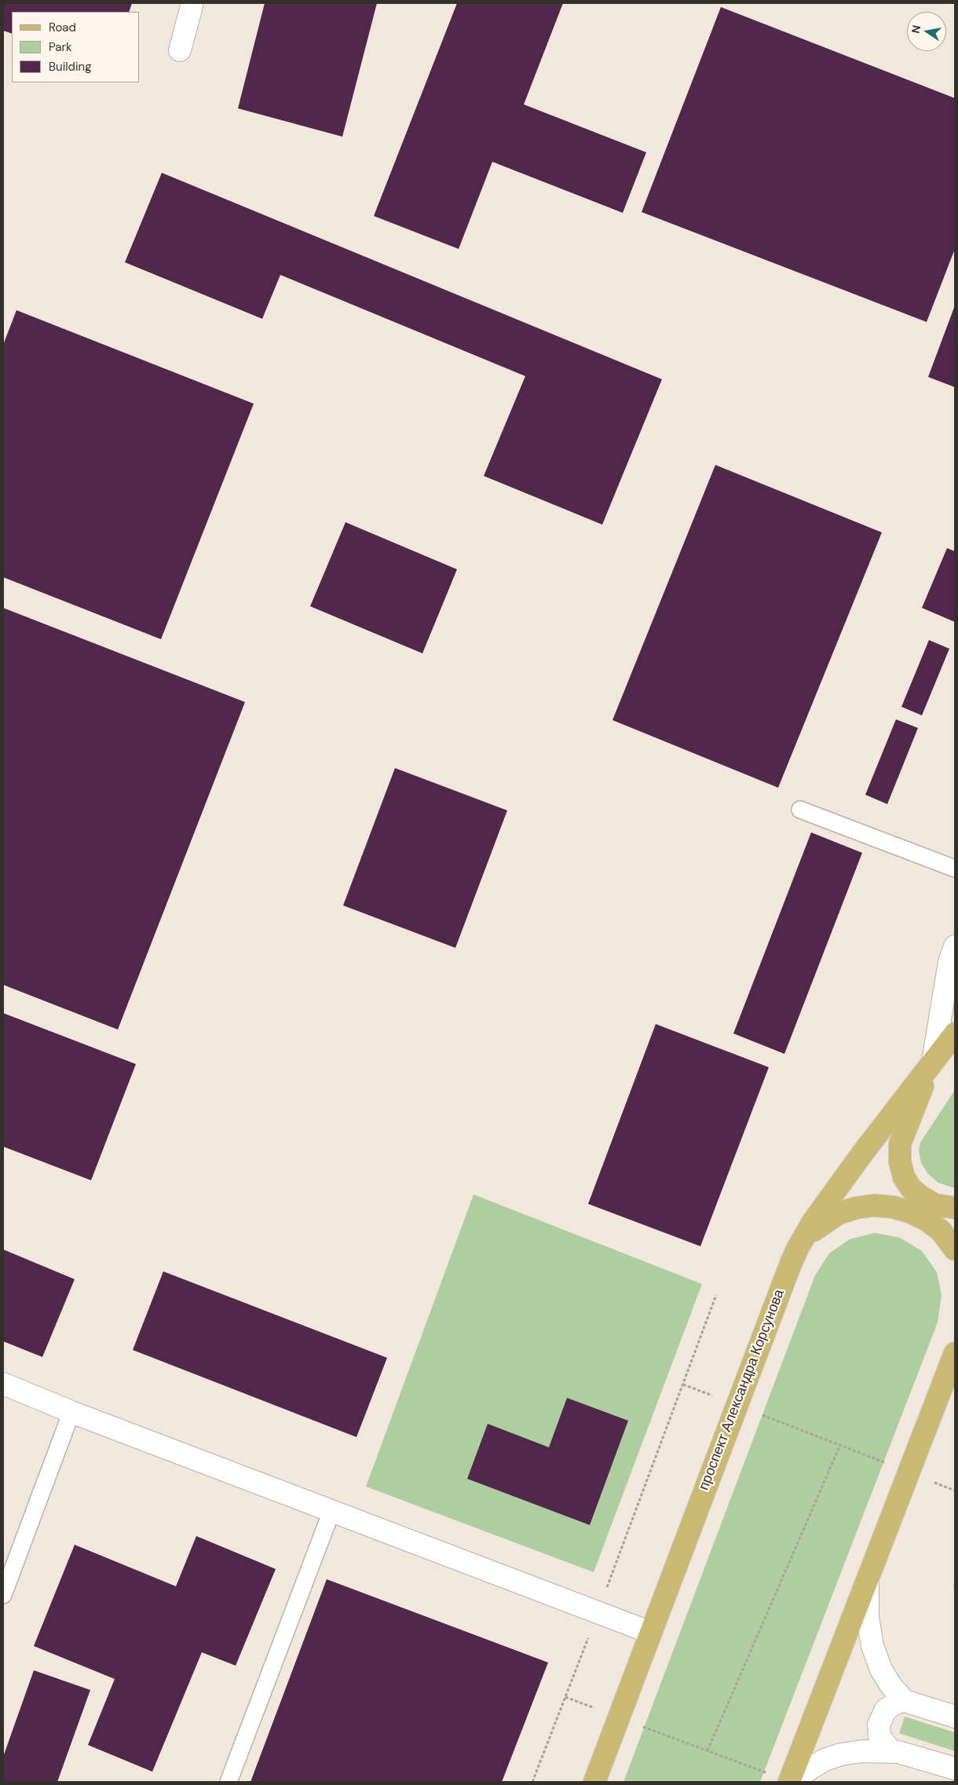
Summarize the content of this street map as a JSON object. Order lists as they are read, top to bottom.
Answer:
{
  "streets": {
    "main road": ["проспект Александра Корсунова"]
  },
  "legend": ["Road", "Park", "Building"],
  "north": "left"
}
